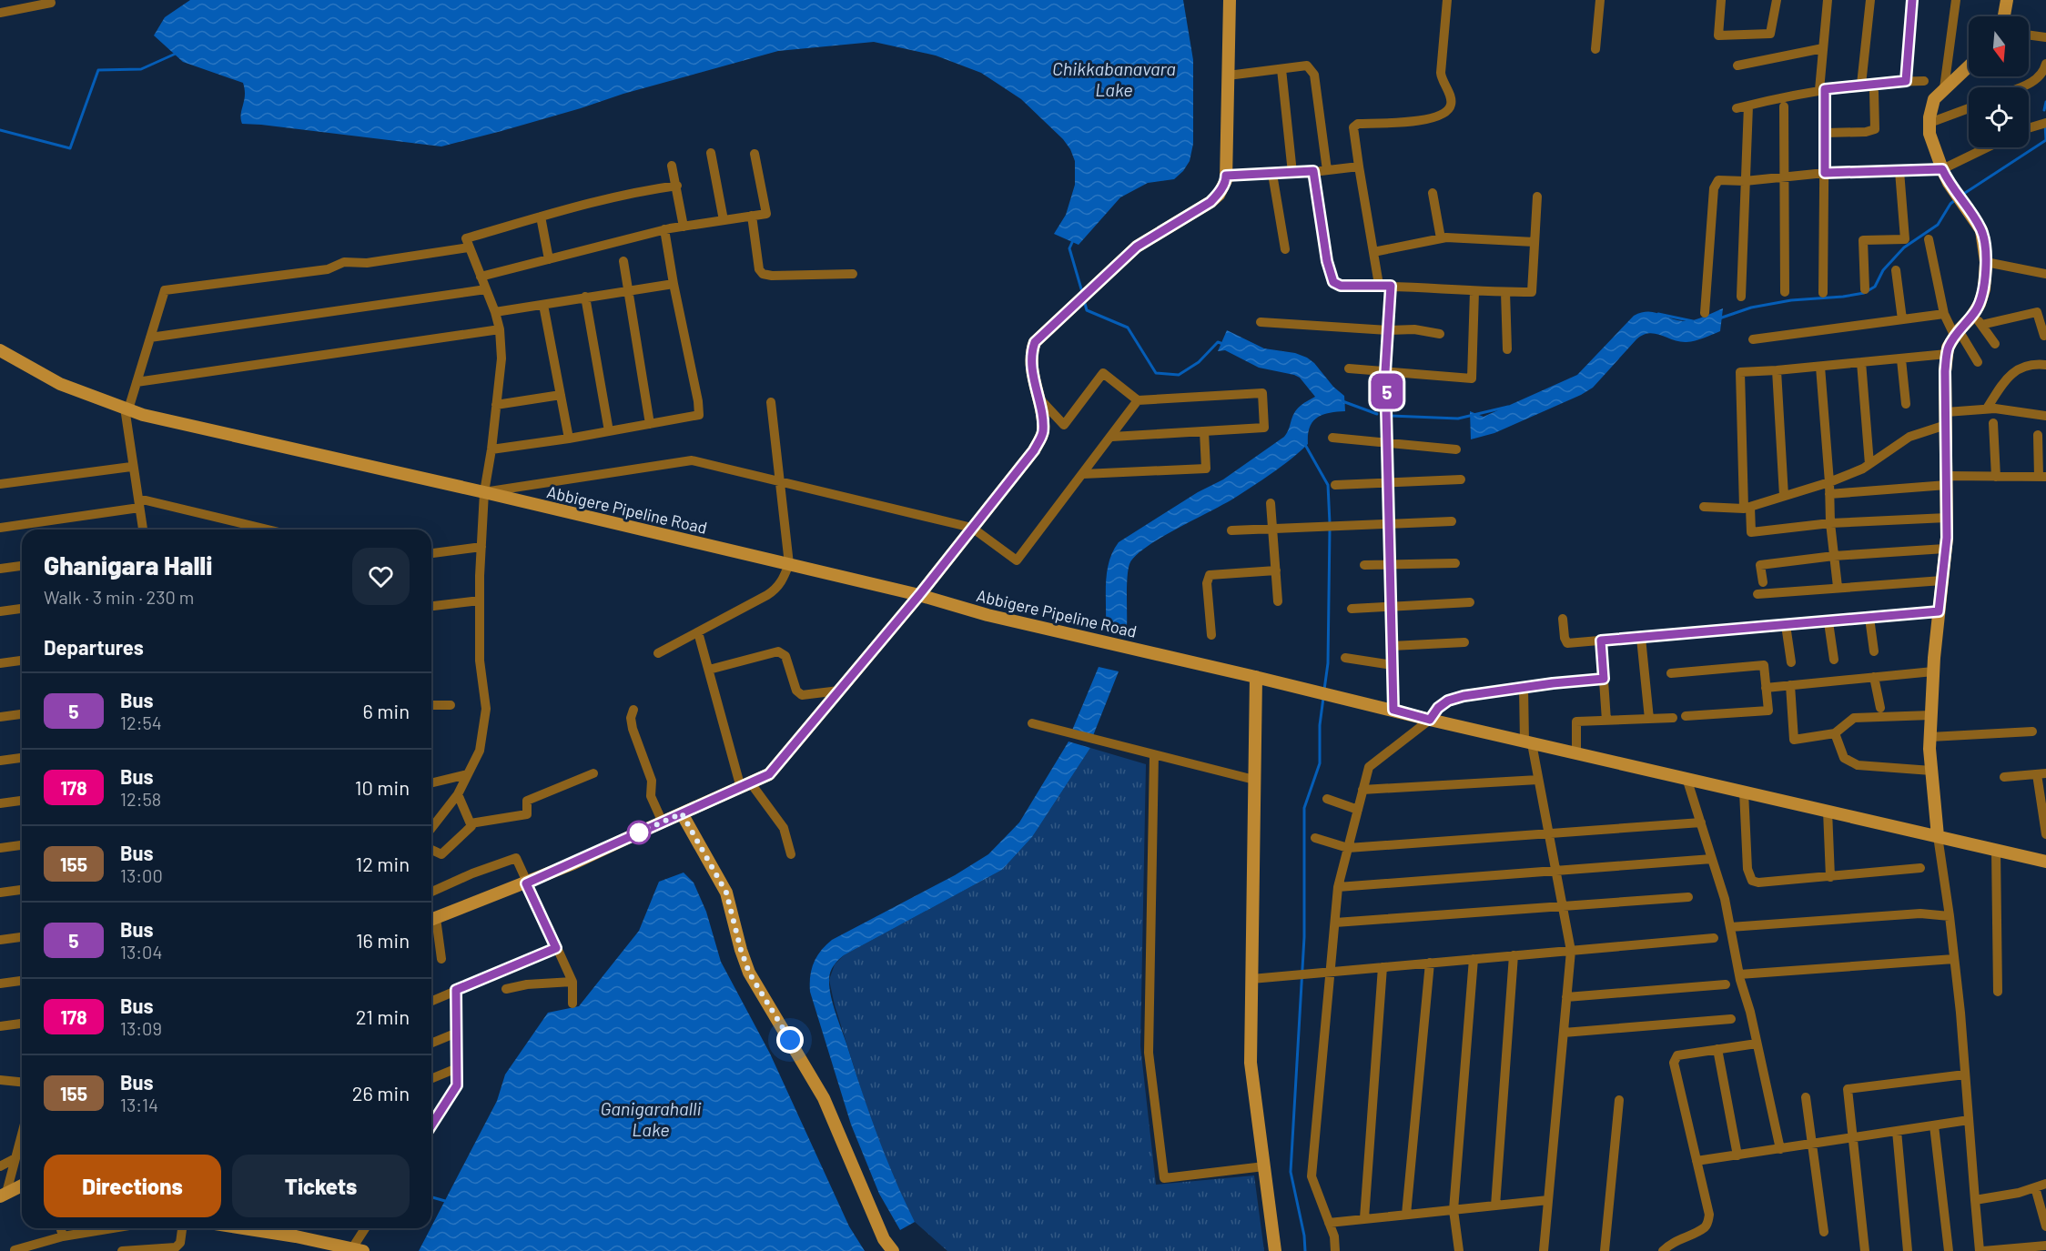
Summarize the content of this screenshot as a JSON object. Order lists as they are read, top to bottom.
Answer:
{
  "streets": {
    "street": ["Abbigere Pipeline Road"]
  },
  "water": ["Chikkabanavara Lake", "Ganigarahalli Lake"],
  "lines": ["bus line 5"],
  "north": "bottom",
  "page": {
    "on_map": "5",
    "heading": [
      ["Ghanigara Halli", "Walk · 3 min · 230 m"],
      "Departures"
    ],
    "list": [
      {
        "mark": "5",
        "name": "Bus",
        "note": "12:54",
        "value": "6 min"
      },
      {
        "mark": "178",
        "name": "Bus",
        "note": "12:58",
        "value": "10 min"
      },
      {
        "mark": "155",
        "name": "Bus",
        "note": "13:00",
        "value": "12 min"
      },
      {
        "mark": "5",
        "name": "Bus",
        "note": "13:04",
        "value": "16 min"
      },
      {
        "mark": "178",
        "name": "Bus",
        "note": "13:09",
        "value": "21 min"
      },
      {
        "mark": "155",
        "name": "Bus",
        "note": "13:14",
        "value": "26 min"
      }
    ],
    "buttons": ["Directions", "Tickets"]
  }
}
